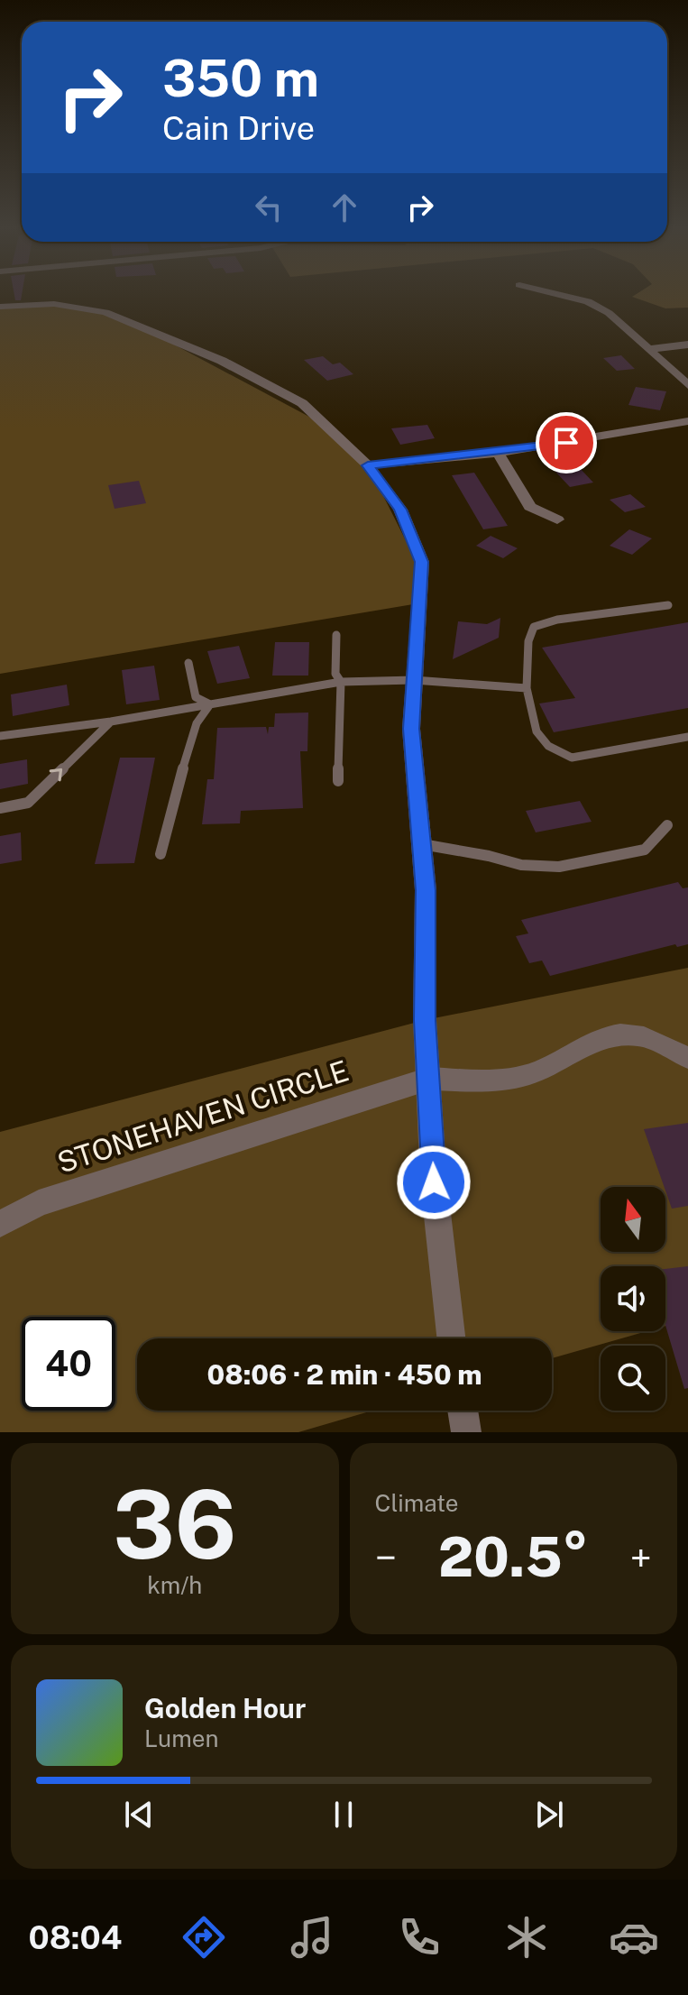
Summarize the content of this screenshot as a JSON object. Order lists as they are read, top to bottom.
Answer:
{
  "streets": {
    "street": ["STONEHAVEN CIRCLE"]
  },
  "north": "top",
  "page": {
    "turn": ["350 m", "Cain Drive"],
    "limit": "40",
    "trip": "08:06 · 2 min · 450 m",
    "tile": [
      ["36", "km/h"],
      "Climate"
    ],
    "heat": ["−", "20.5°", "+"],
    "song": ["Golden Hour", "Lumen"],
    "tabs": "08:04"
  }
}
